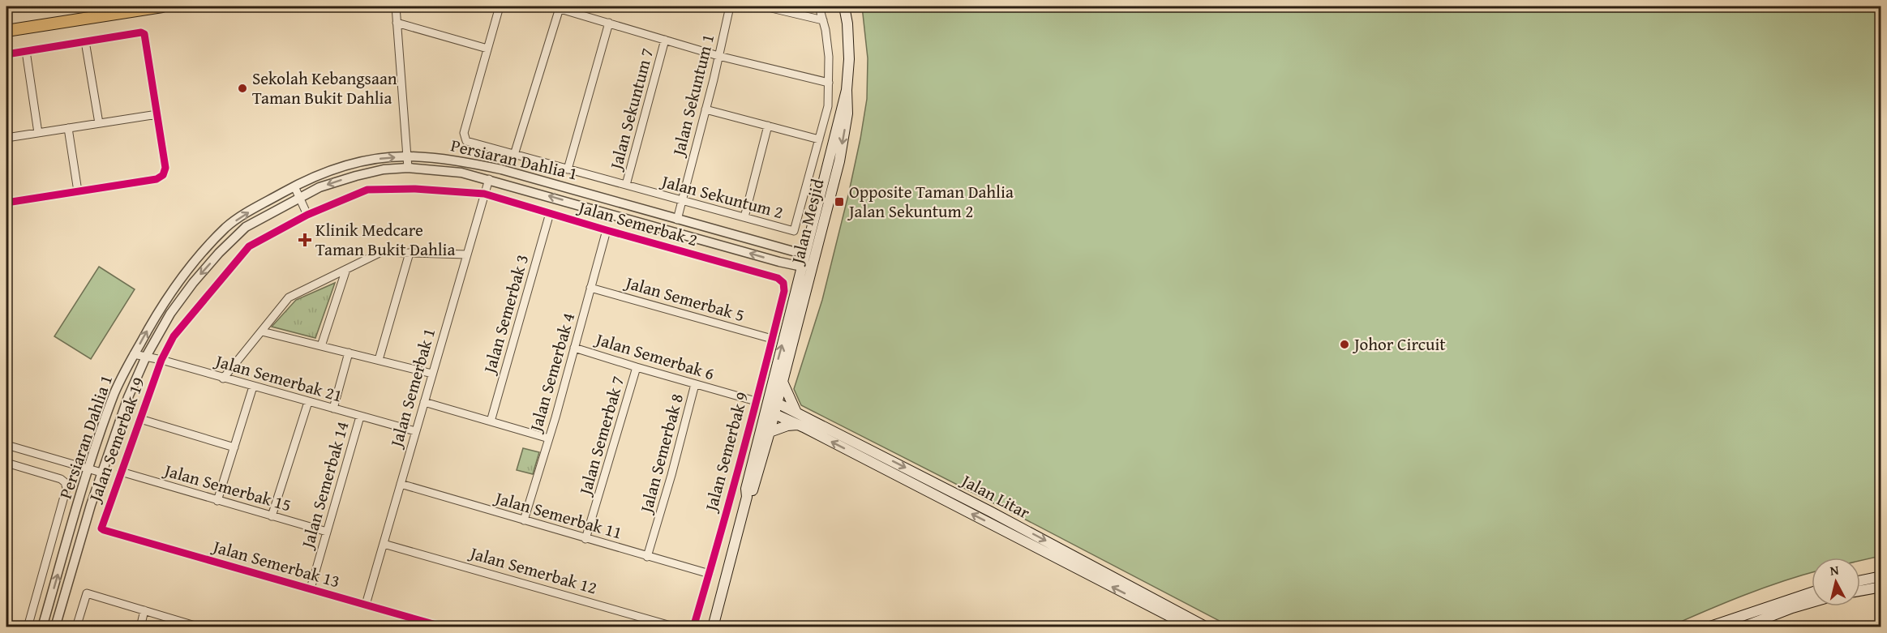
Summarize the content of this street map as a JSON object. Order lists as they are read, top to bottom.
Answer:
{
  "streets": {
    "main road": ["Jalan Mesjid", "Jalan Litar"],
    "street": [
      "Jalan Sekuntum 1",
      "Jalan Sekuntum 7",
      "Persiaran Dahlia 1",
      "Jalan Sekuntum 2",
      "Jalan Semerbak 2",
      "Jalan Semerbak 5",
      "Jalan Semerbak 3",
      "Jalan Semerbak 6",
      "Jalan Semerbak 4",
      "Jalan Semerbak 21",
      "Jalan Semerbak 1",
      "Jalan Semerbak 7",
      "Jalan Semerbak 19",
      "Jalan Semerbak 9",
      "Jalan Semerbak 8",
      "Jalan Semerbak 14",
      "Jalan Semerbak 15",
      "Jalan Semerbak 11",
      "Jalan Semerbak 13",
      "Jalan Semerbak 12"
    ]
  },
  "crossings": [
    ["Jalan Sekuntum 1", "Persiaran Dahlia 1"],
    ["Jalan Sekuntum 1", "Jalan Sekuntum 2"],
    ["Jalan Sekuntum 7", "Jalan Sekuntum 2"],
    ["Persiaran Dahlia 1", "Jalan Mesjid"],
    ["Persiaran Dahlia 1", "Jalan Semerbak 21"],
    ["Persiaran Dahlia 1", "Jalan Semerbak 1"],
    ["Jalan Mesjid", "Jalan Litar"],
    ["Jalan Semerbak 2", "Jalan Semerbak 3"],
    ["Jalan Semerbak 2", "Jalan Semerbak 4"],
    ["Jalan Semerbak 2", "Jalan Semerbak 1"],
    ["Jalan Semerbak 2", "Jalan Semerbak 19"],
    ["Jalan Semerbak 2", "Jalan Semerbak 9"],
    ["Jalan Semerbak 5", "Jalan Semerbak 4"],
    ["Jalan Semerbak 5", "Jalan Semerbak 9"],
    ["Jalan Semerbak 6", "Jalan Semerbak 4"],
    ["Jalan Semerbak 6", "Jalan Semerbak 7"],
    ["Jalan Semerbak 6", "Jalan Semerbak 9"],
    ["Jalan Semerbak 6", "Jalan Semerbak 8"],
    ["Jalan Semerbak 4", "Jalan Semerbak 11"],
    ["Jalan Semerbak 21", "Jalan Semerbak 1"],
    ["Jalan Semerbak 21", "Jalan Semerbak 19"],
    ["Jalan Semerbak 21", "Jalan Semerbak 14"],
    ["Jalan Semerbak 1", "Jalan Semerbak 11"],
    ["Jalan Semerbak 1", "Jalan Semerbak 13"],
    ["Jalan Semerbak 1", "Jalan Semerbak 12"],
    ["Jalan Semerbak 7", "Jalan Semerbak 11"],
    ["Jalan Semerbak 19", "Jalan Semerbak 15"],
    ["Jalan Semerbak 19", "Jalan Semerbak 13"],
    ["Jalan Semerbak 9", "Jalan Semerbak 11"],
    ["Jalan Semerbak 8", "Jalan Semerbak 11"],
    ["Jalan Semerbak 14", "Jalan Semerbak 15"],
    ["Jalan Semerbak 14", "Jalan Semerbak 13"]
  ],
  "places": {
    "other": ["Sekolah Kebangsaan Taman Bukit Dahlia", "Johor Circuit"],
    "transit": ["Opposite Taman Dahlia Jalan Sekuntum 2"],
    "health": ["Klinik Medcare Taman Bukit Dahlia"]
  },
  "north": "top"
}
